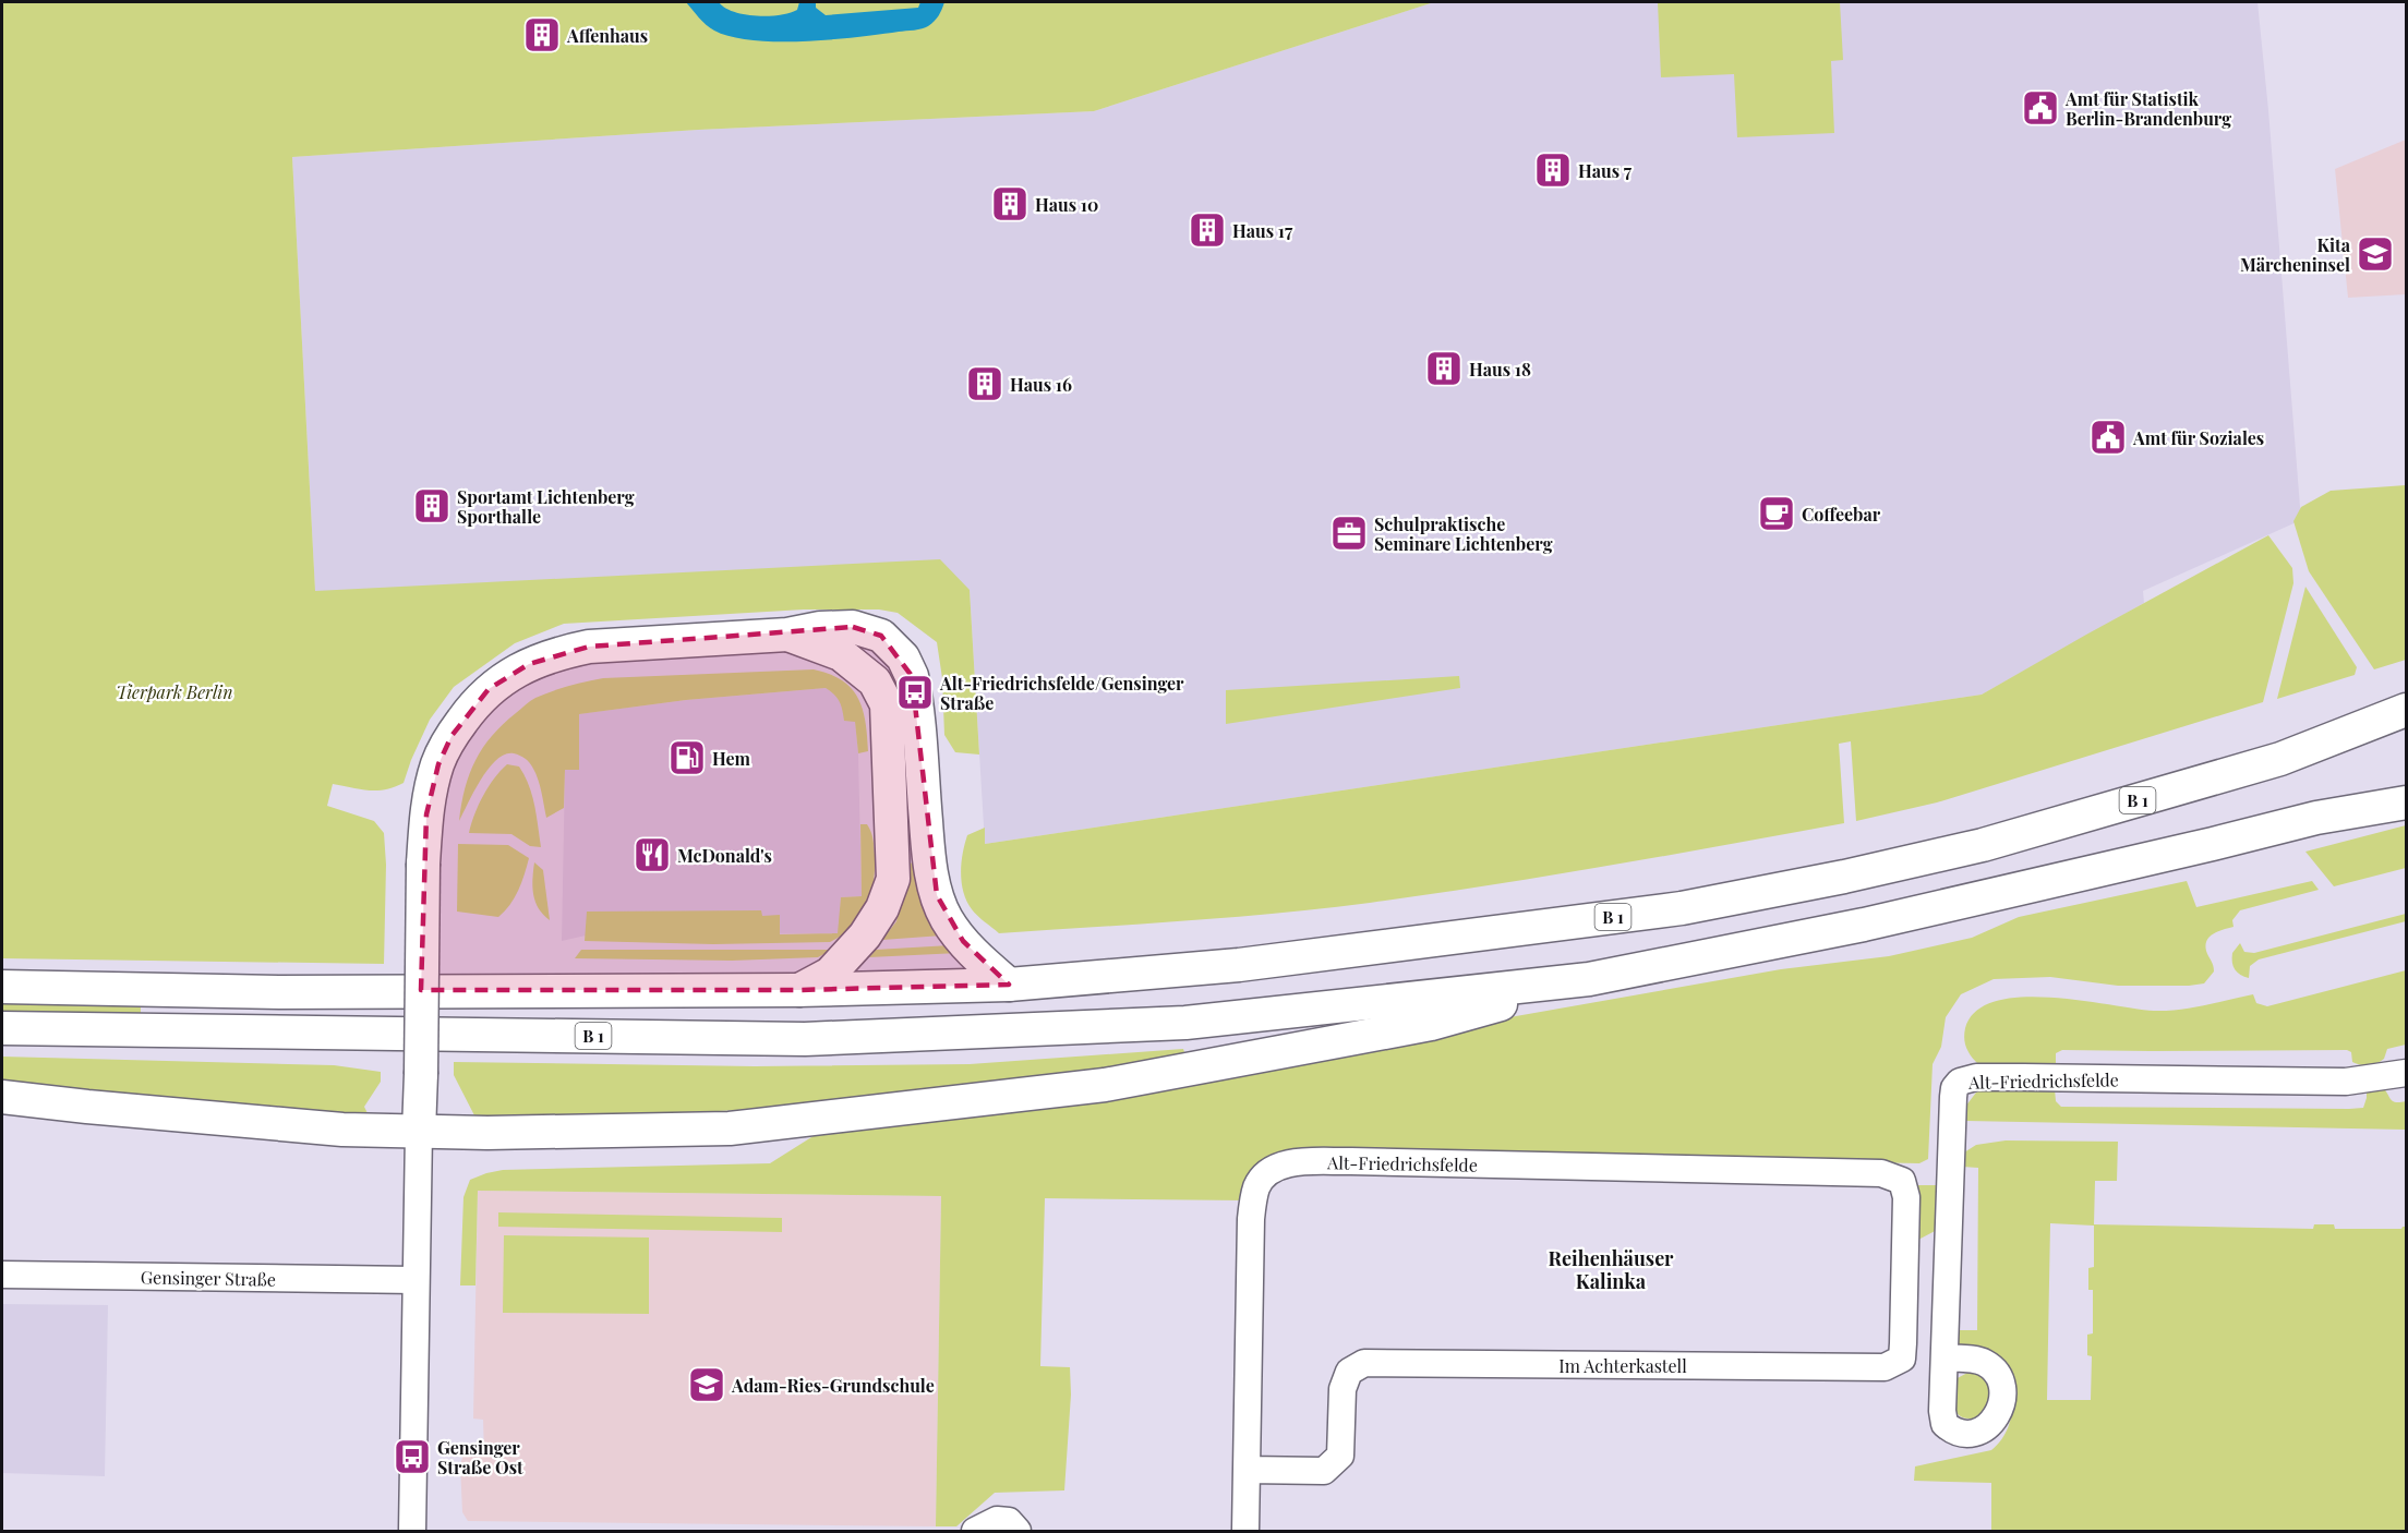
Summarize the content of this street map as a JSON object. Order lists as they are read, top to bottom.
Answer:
{
  "streets": {
    "main road": ["B 1"],
    "street": ["Alt-Friedrichsfelde", "Gensinger Straße", "Im Achterkastell"]
  },
  "crossings": [
    ["Alt-Friedrichsfelde", "Im Achterkastell"]
  ],
  "districts": ["Reihenhäuser Kalinka"],
  "parks": ["Tierpark Berlin"],
  "places": {
    "building": [
      "Affenhaus",
      "Haus 7",
      "Haus 10",
      "Haus 17",
      "Haus 18",
      "Haus 16",
      "Sportamt Lichtenberg Sporthalle"
    ],
    "public building": ["Amt für Statistik Berlin-Brandenburg", "Amt für Soziales"],
    "school or university": ["Kita Märcheninsel", "Adam-Ries-Grundschule"],
    "cafe": ["Coffeebar"],
    "office": ["Schulpraktische Seminare Lichtenberg"],
    "bus stop": ["Alt-Friedrichsfelde/Gensinger Straße", "Gensinger Straße Ost"],
    "fuel station": ["Hem"],
    "restaurant": ["McDonald's"]
  }
}
